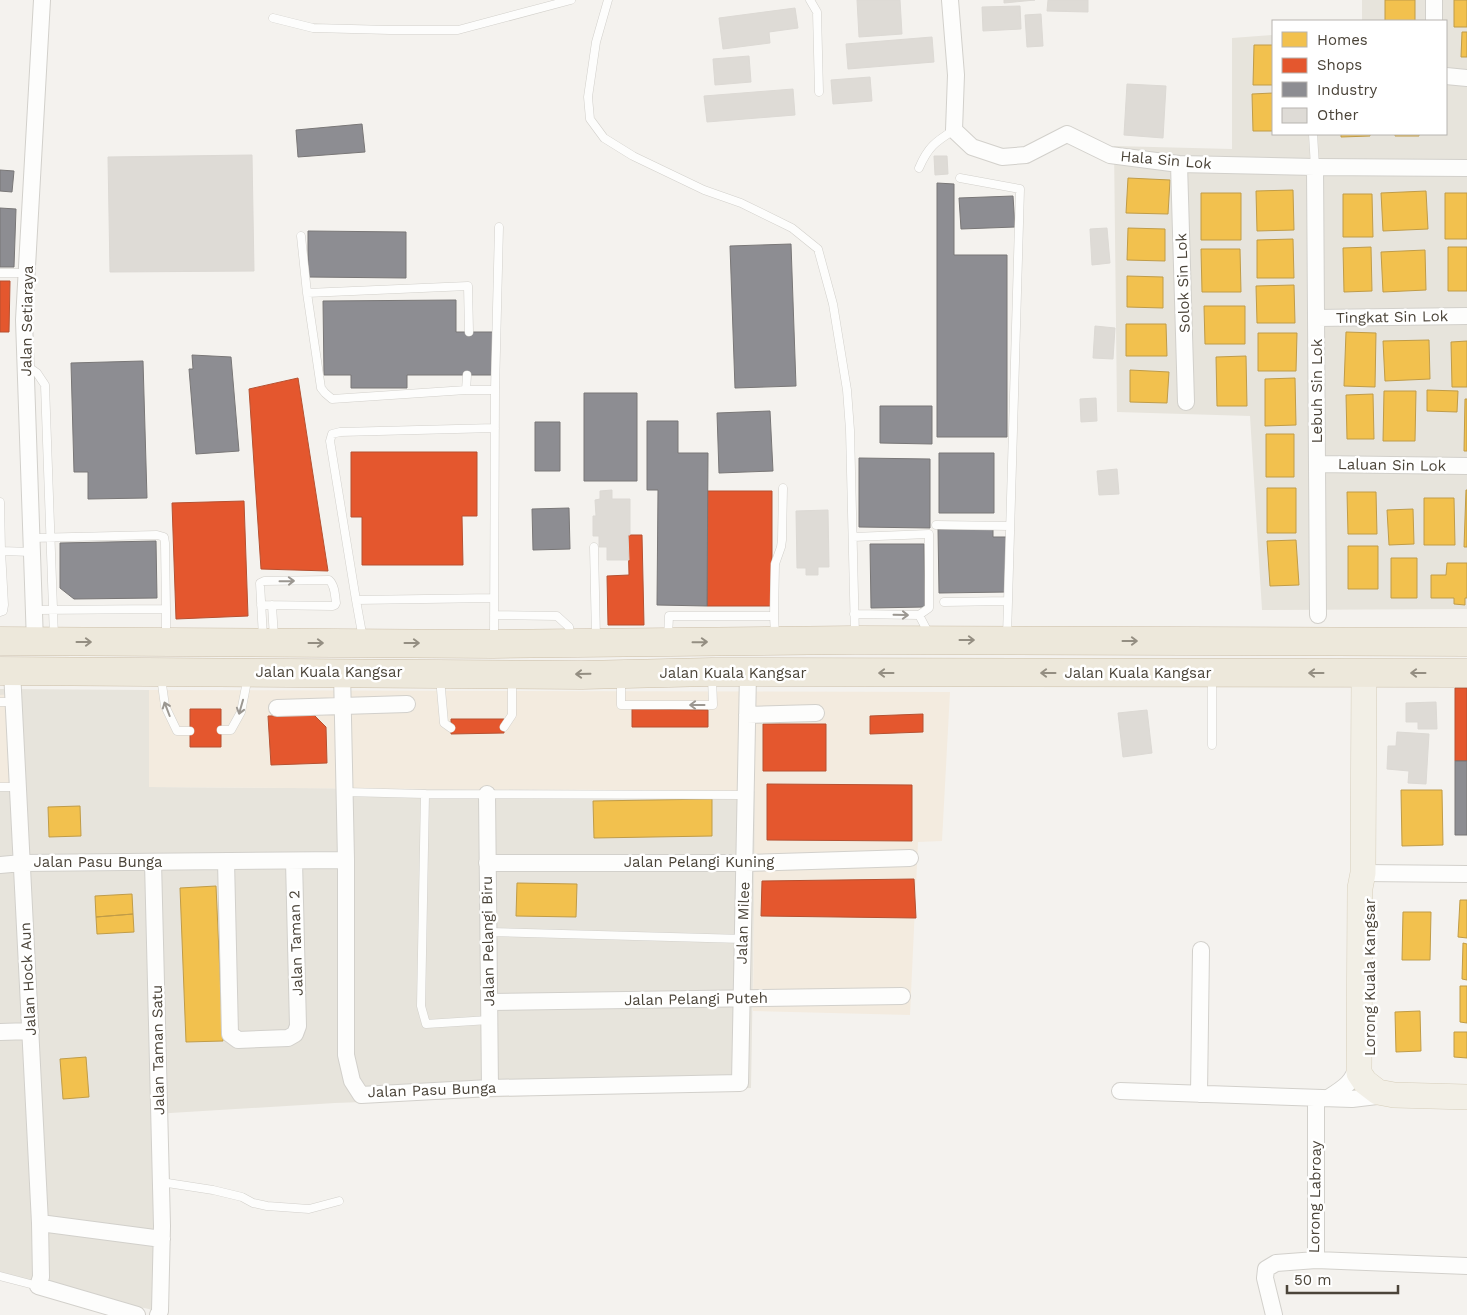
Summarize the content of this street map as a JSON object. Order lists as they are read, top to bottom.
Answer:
{
  "streets": {
    "highway": ["Jalan Kuala Kangsar"],
    "main road": ["Lorong Kuala Kangsar"],
    "street": [
      "Hala Sin Lok",
      "Solok Sin Lok",
      "Tingkat Sin Lok",
      "Jalan Setiaraya",
      "Lebuh Sin Lok",
      "Laluan Sin Lok",
      "Jalan Pasu Bunga",
      "Jalan Pelangi Kuning",
      "Jalan Milee",
      "Jalan Pelangi Biru",
      "Jalan Taman 2",
      "Jalan Hock Aun",
      "Jalan Pelangi Puteh",
      "Jalan Taman Satu",
      "Lorong Labroay"
    ]
  },
  "crossings": [
    ["Hala Sin Lok", "Solok Sin Lok"],
    ["Hala Sin Lok", "Lebuh Sin Lok"],
    ["Tingkat Sin Lok", "Lebuh Sin Lok"],
    ["Jalan Setiaraya", "Jalan Kuala Kangsar"],
    ["Lebuh Sin Lok", "Laluan Sin Lok"],
    ["Jalan Kuala Kangsar", "Jalan Pasu Bunga"],
    ["Jalan Kuala Kangsar", "Jalan Milee"],
    ["Jalan Kuala Kangsar", "Lorong Kuala Kangsar"],
    ["Jalan Kuala Kangsar", "Jalan Hock Aun"],
    ["Jalan Pasu Bunga", "Jalan Milee"],
    ["Jalan Pasu Bunga", "Jalan Pelangi Biru"],
    ["Jalan Pasu Bunga", "Jalan Taman 2"],
    ["Jalan Pasu Bunga", "Jalan Hock Aun"],
    ["Jalan Pasu Bunga", "Jalan Taman Satu"],
    ["Jalan Pelangi Kuning", "Jalan Milee"],
    ["Jalan Pelangi Kuning", "Jalan Pelangi Biru"],
    ["Jalan Milee", "Jalan Pelangi Puteh"],
    ["Jalan Pelangi Biru", "Jalan Pelangi Puteh"]
  ],
  "legend": [
    "Homes",
    "Shops",
    "Industry",
    "Other"
  ],
  "scale_bar": "50 m"
}
